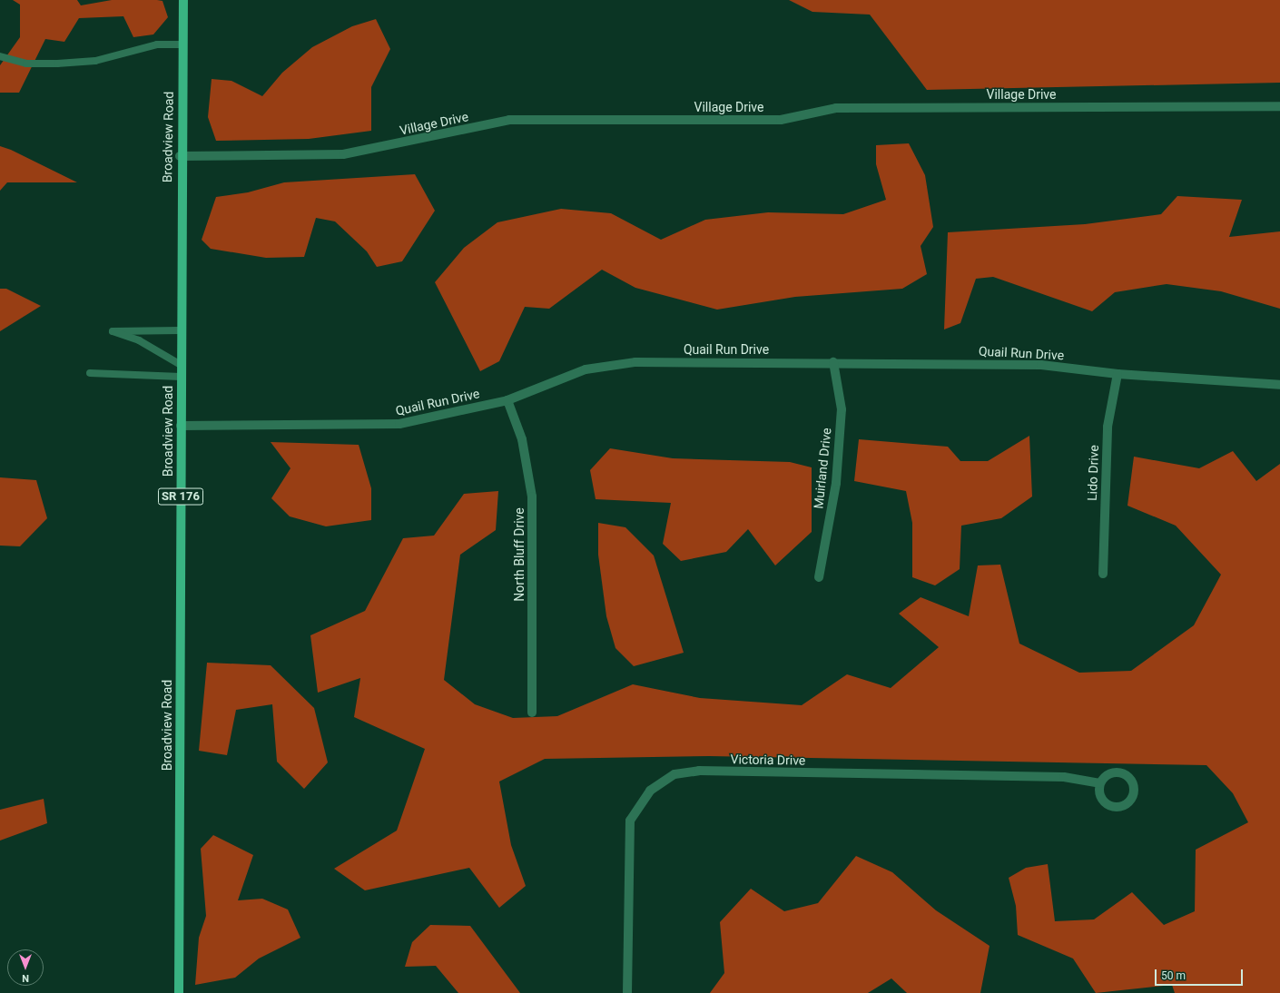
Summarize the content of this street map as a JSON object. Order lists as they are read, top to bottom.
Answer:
{
  "streets": {
    "main road": ["Broadview Road", "SR 176"],
    "street": [
      "Village Drive",
      "Quail Run Drive",
      "Muirland Drive",
      "Lido Drive",
      "North Bluff Drive",
      "Victoria Drive"
    ]
  },
  "crossings": [
    ["Village Drive", "Broadview Road"],
    ["Broadview Road", "Quail Run Drive"],
    ["Quail Run Drive", "Muirland Drive"],
    ["Quail Run Drive", "Lido Drive"],
    ["Quail Run Drive", "North Bluff Drive"]
  ],
  "scale_bar": "50 m",
  "north": "bottom"
}
